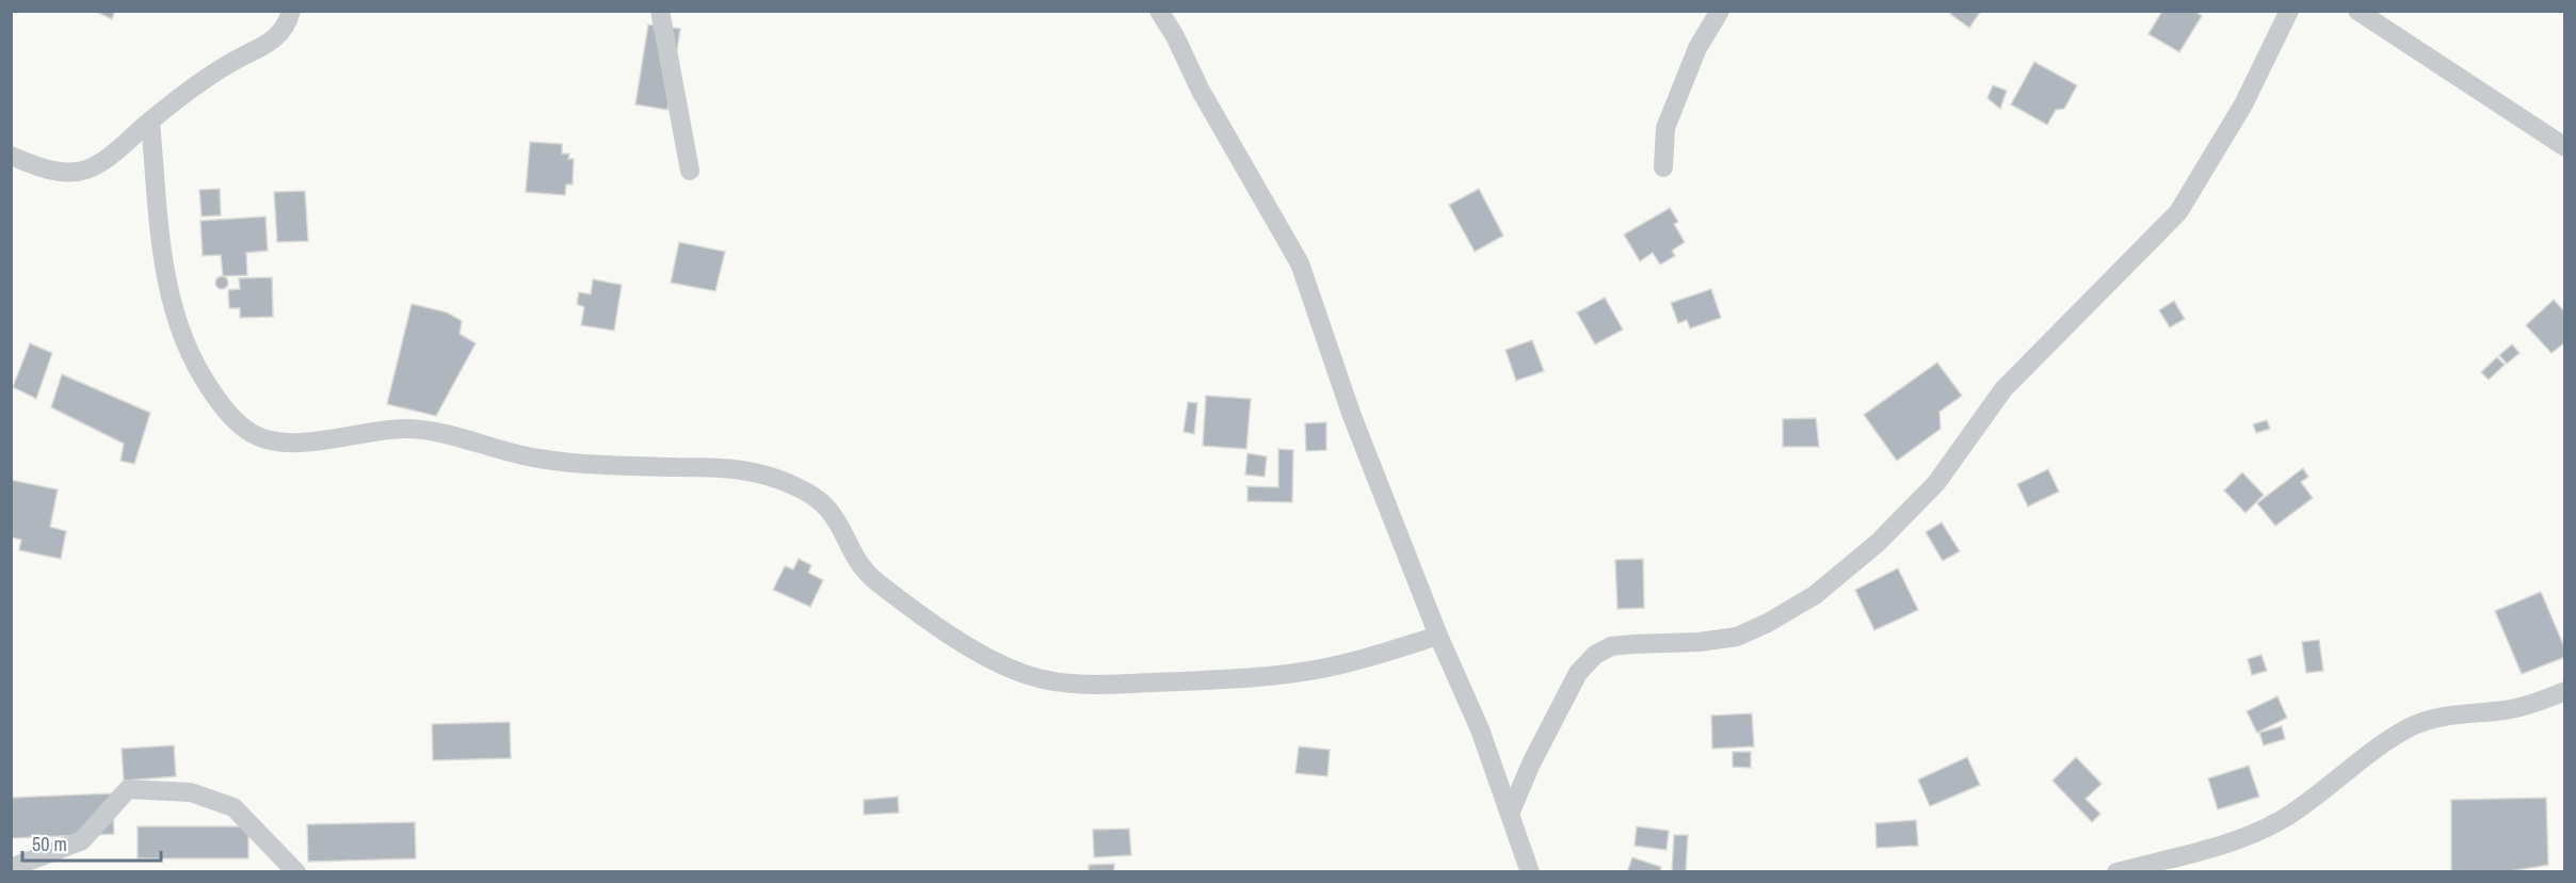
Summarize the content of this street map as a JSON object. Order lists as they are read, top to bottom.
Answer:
{
  "scale_bar": "50 m"
}
